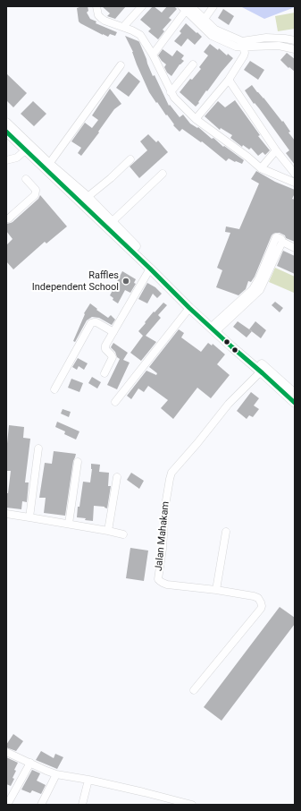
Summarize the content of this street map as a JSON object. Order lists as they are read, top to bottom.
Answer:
{
  "streets": {
    "street": ["Jalan Mahakam"]
  },
  "places": ["Raffles Independent School"]
}
